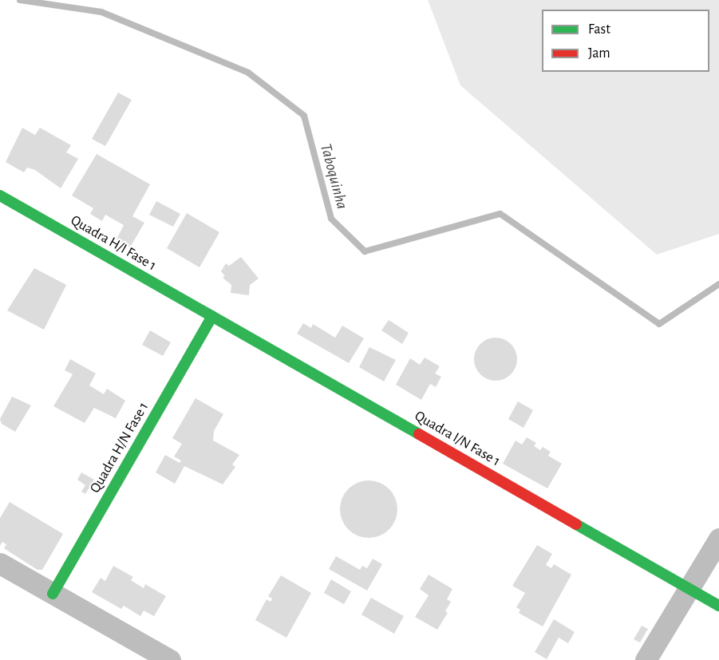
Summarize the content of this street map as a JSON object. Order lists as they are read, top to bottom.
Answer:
{
  "streets": {
    "street": ["Quadra H/I Fase 1", "Quadra I/N Fase 1", "Quadra H/N Fase 1"]
  },
  "crossings": [
    ["Quadra H/I Fase 1", "Quadra I/N Fase 1"],
    ["Quadra H/I Fase 1", "Quadra H/N Fase 1"],
    ["Quadra I/N Fase 1", "Quadra H/N Fase 1"]
  ],
  "water": ["Taboquinha"],
  "legend": ["Fast", "Jam"]
}
